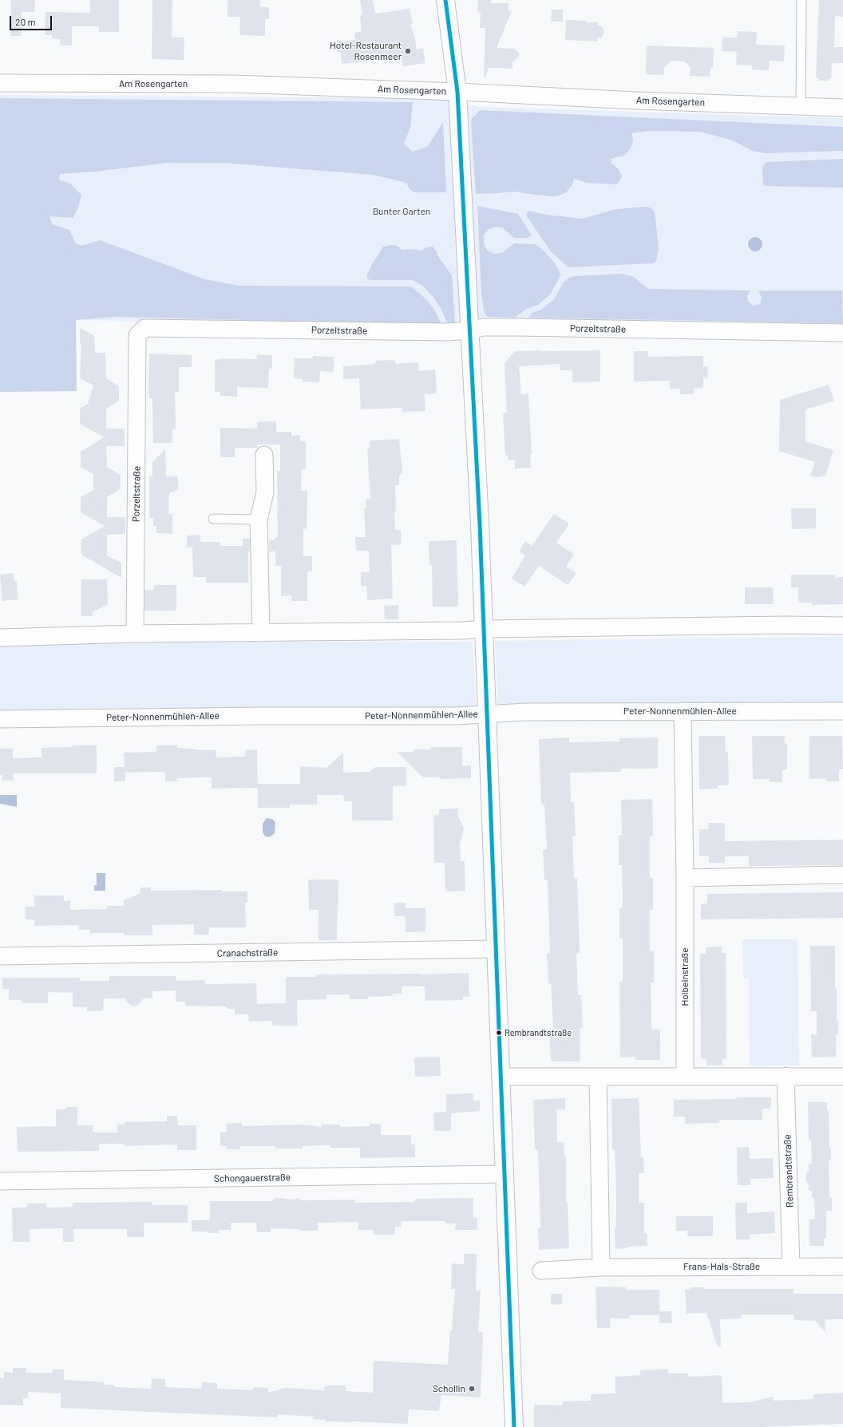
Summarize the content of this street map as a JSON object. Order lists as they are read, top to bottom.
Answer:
{
  "streets": {
    "street": [
      "Am Rosengarten",
      "Porzeltstraße",
      "Peter-Nonnenmühlen-Allee",
      "Cranachstraße",
      "Holbeinstraße",
      "Rembrandtstraße",
      "Schongauerstraße",
      "Frans-Hals-Straße"
    ]
  },
  "crossings": [
    ["Peter-Nonnenmühlen-Allee", "Holbeinstraße"],
    ["Rembrandtstraße", "Frans-Hals-Straße"]
  ],
  "parks": ["Bunter Garten"],
  "places": ["Hotel-Restaurant Rosenmeer", "Rembrandtstraße", "Schollin"],
  "scale_bar": "20 m"
}
